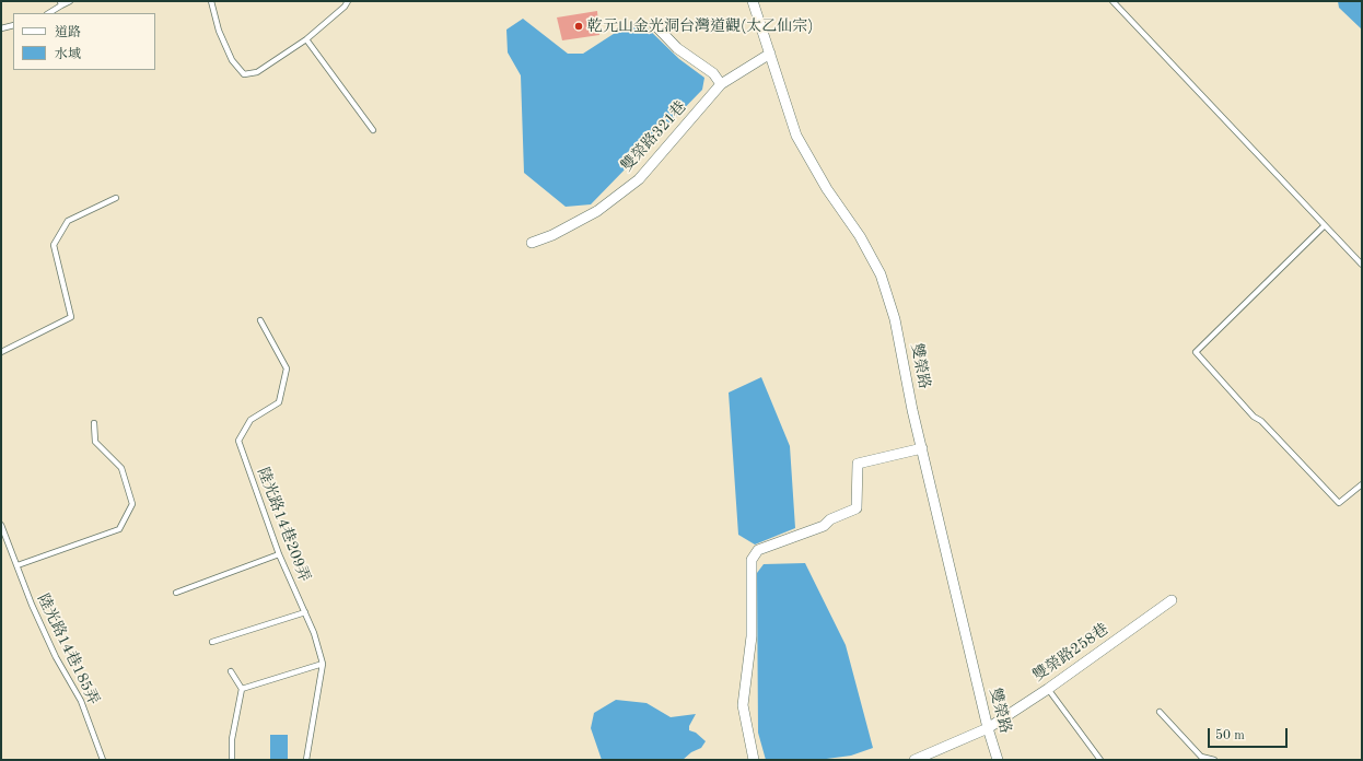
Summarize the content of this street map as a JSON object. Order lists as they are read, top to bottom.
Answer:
{
  "streets": {
    "street": ["雙榮路321巷", "雙榮路", "雙榮路258巷"],
    "lane": ["陸光路14巷209弄", "陸光路14巷185弄"]
  },
  "crossings": [
    ["雙榮路321巷", "雙榮路"],
    ["雙榮路", "雙榮路258巷"]
  ],
  "places": ["乾元山金光洞台灣道觀(太乙仙宗)"],
  "legend": ["道路", "水域"],
  "scale_bar": "50 m"
}
